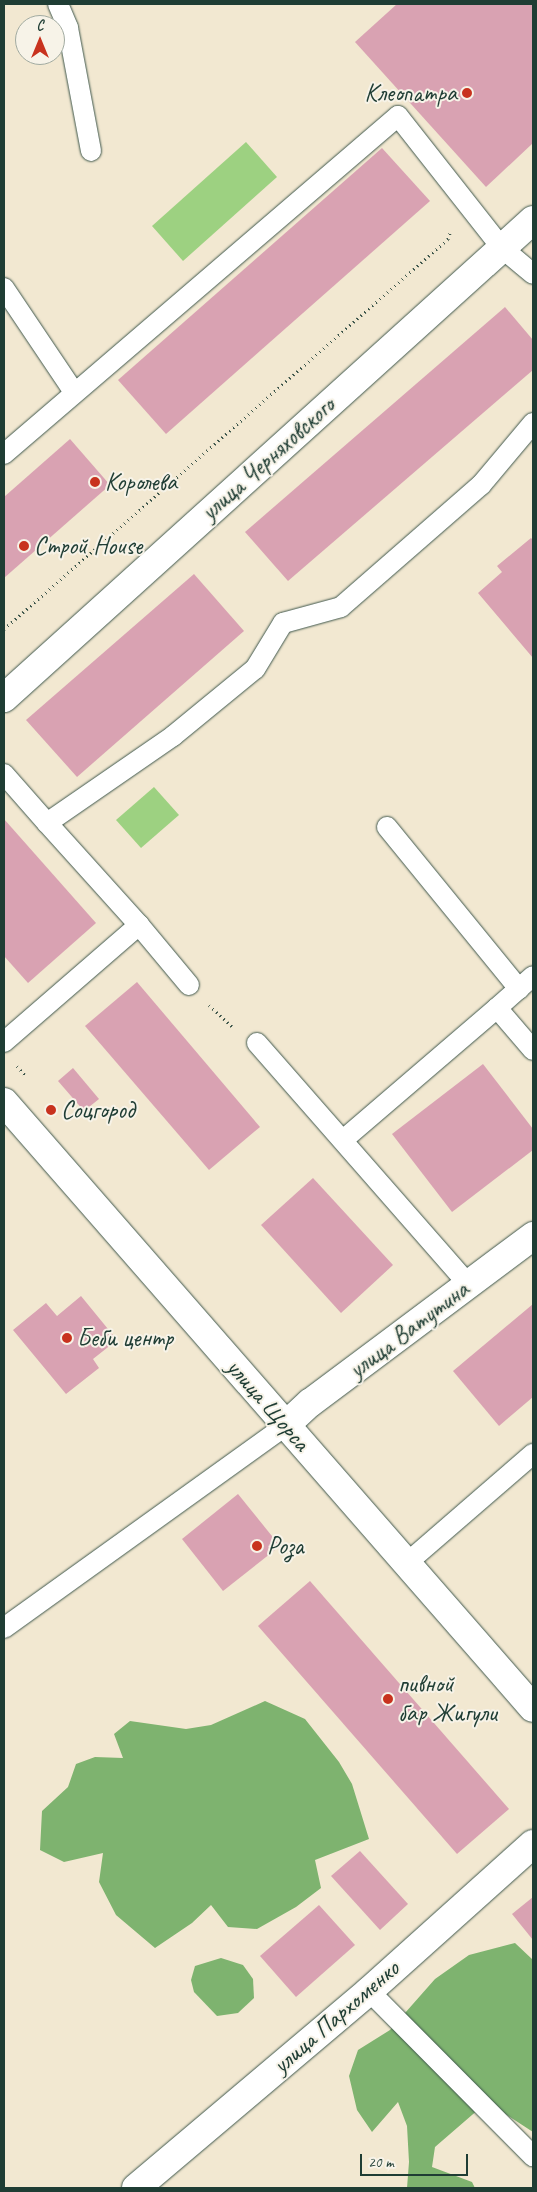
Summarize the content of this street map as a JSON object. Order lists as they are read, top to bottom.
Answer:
{
  "streets": {
    "street": [
      "улица Черняховского",
      "улица Ватутина",
      "улица Щорса",
      "улица Пархоменко"
    ]
  },
  "crossings": [
    ["улица Ватутина", "улица Щорса"]
  ],
  "places": [
    "Клеопатра",
    "Королева",
    "Строй House",
    "Соцгород",
    "Беби центр",
    "Роза",
    "пивной бар Жигули"
  ],
  "scale_bar": "20 m",
  "north": "top"
}
